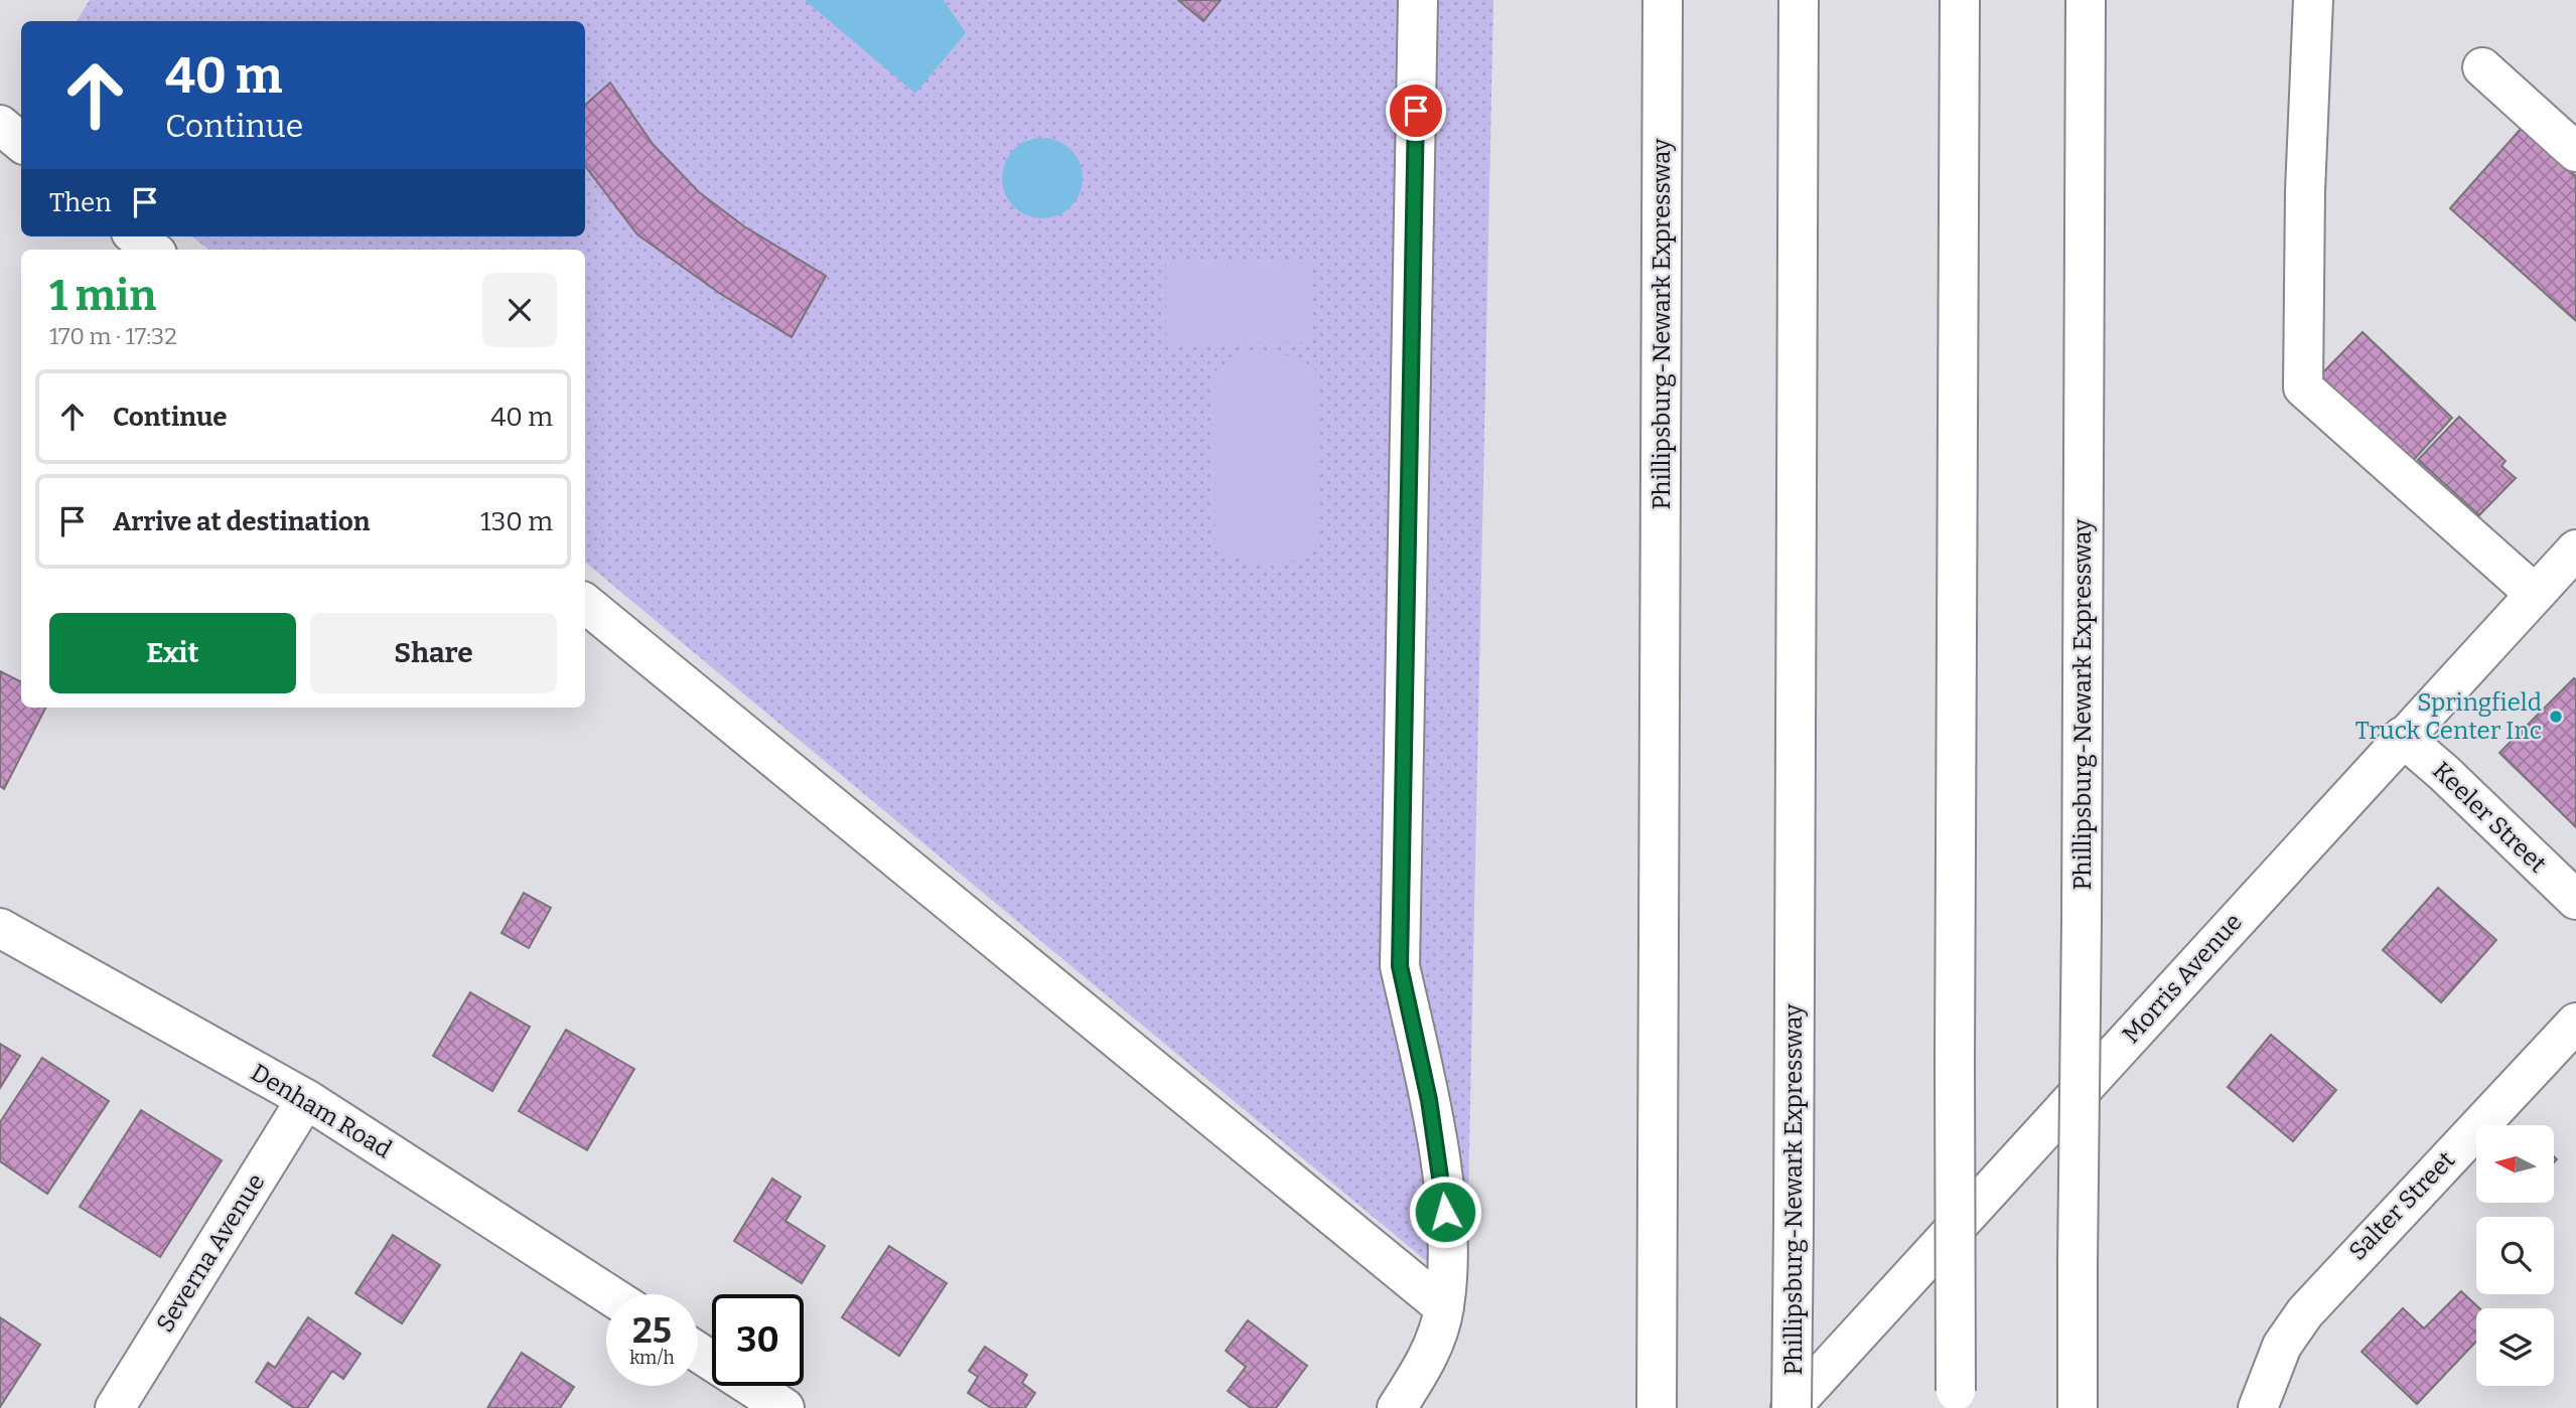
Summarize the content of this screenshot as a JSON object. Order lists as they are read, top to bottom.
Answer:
{
  "streets": {
    "main road": [
      "Phillipsburg-Newark Expressway",
      "Keeler Street",
      "Morris Avenue",
      "Denham Road",
      "Salter Street",
      "Severna Avenue"
    ]
  },
  "crossings": [
    ["Phillipsburg-Newark Expressway", "Morris Avenue"],
    ["Keeler Street", "Morris Avenue"],
    ["Denham Road", "Severna Avenue"]
  ],
  "places": ["Springfield Truck Center Inc"],
  "north": "left",
  "page": {
    "turn": ["40 m", "Continue"],
    "then": "Then",
    "heading": ["1 min", "170 m · 17:32"],
    "list": [
      {
        "name": "Continue",
        "value": "40 m"
      },
      {
        "name": "Arrive at destination",
        "value": "130 m"
      }
    ],
    "buttons": ["Exit", "Share"],
    "speed": "25 km/h",
    "limit": "30"
  }
}
